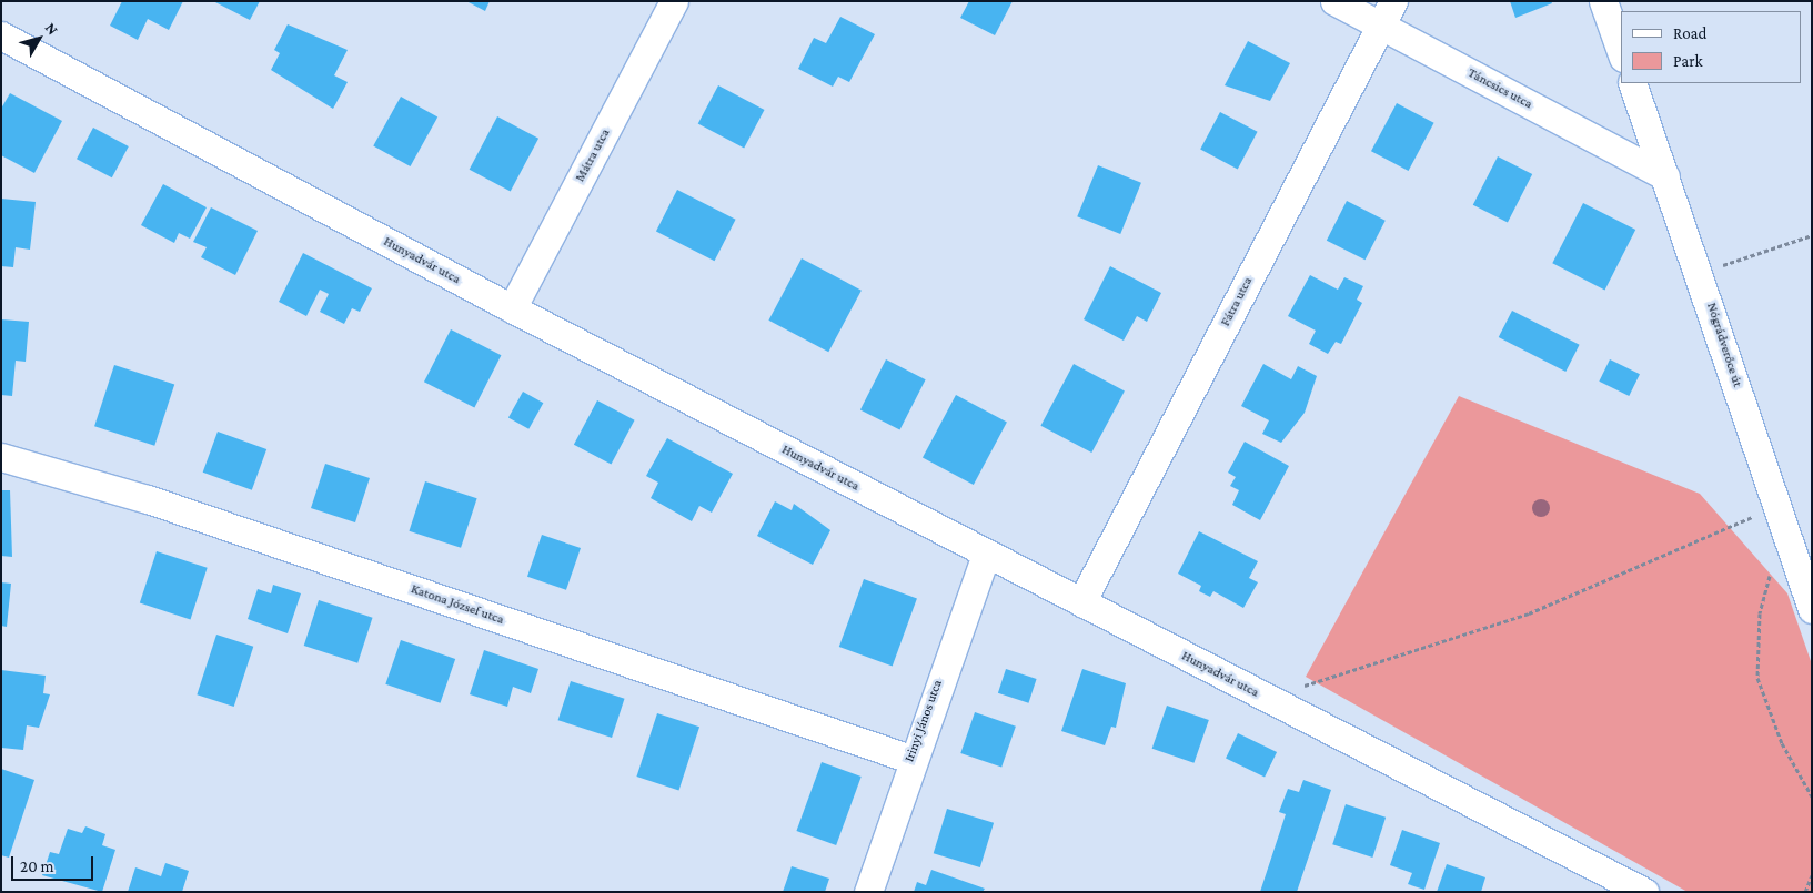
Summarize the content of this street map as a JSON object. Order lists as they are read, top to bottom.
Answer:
{
  "streets": {
    "street": [
      "Táncsics utca",
      "Mátra utca",
      "Hunyadvár utca",
      "Fátra utca",
      "Nógrádverőce út",
      "Katona József utca",
      "Irinyi János utca"
    ]
  },
  "crossings": [
    ["Táncsics utca", "Fátra utca"],
    ["Táncsics utca", "Nógrádverőce út"],
    ["Mátra utca", "Hunyadvár utca"],
    ["Hunyadvár utca", "Fátra utca"],
    ["Hunyadvár utca", "Irinyi János utca"],
    ["Katona József utca", "Irinyi János utca"]
  ],
  "legend": ["Road", "Park"],
  "scale_bar": "20 m",
  "north": "top right"
}
